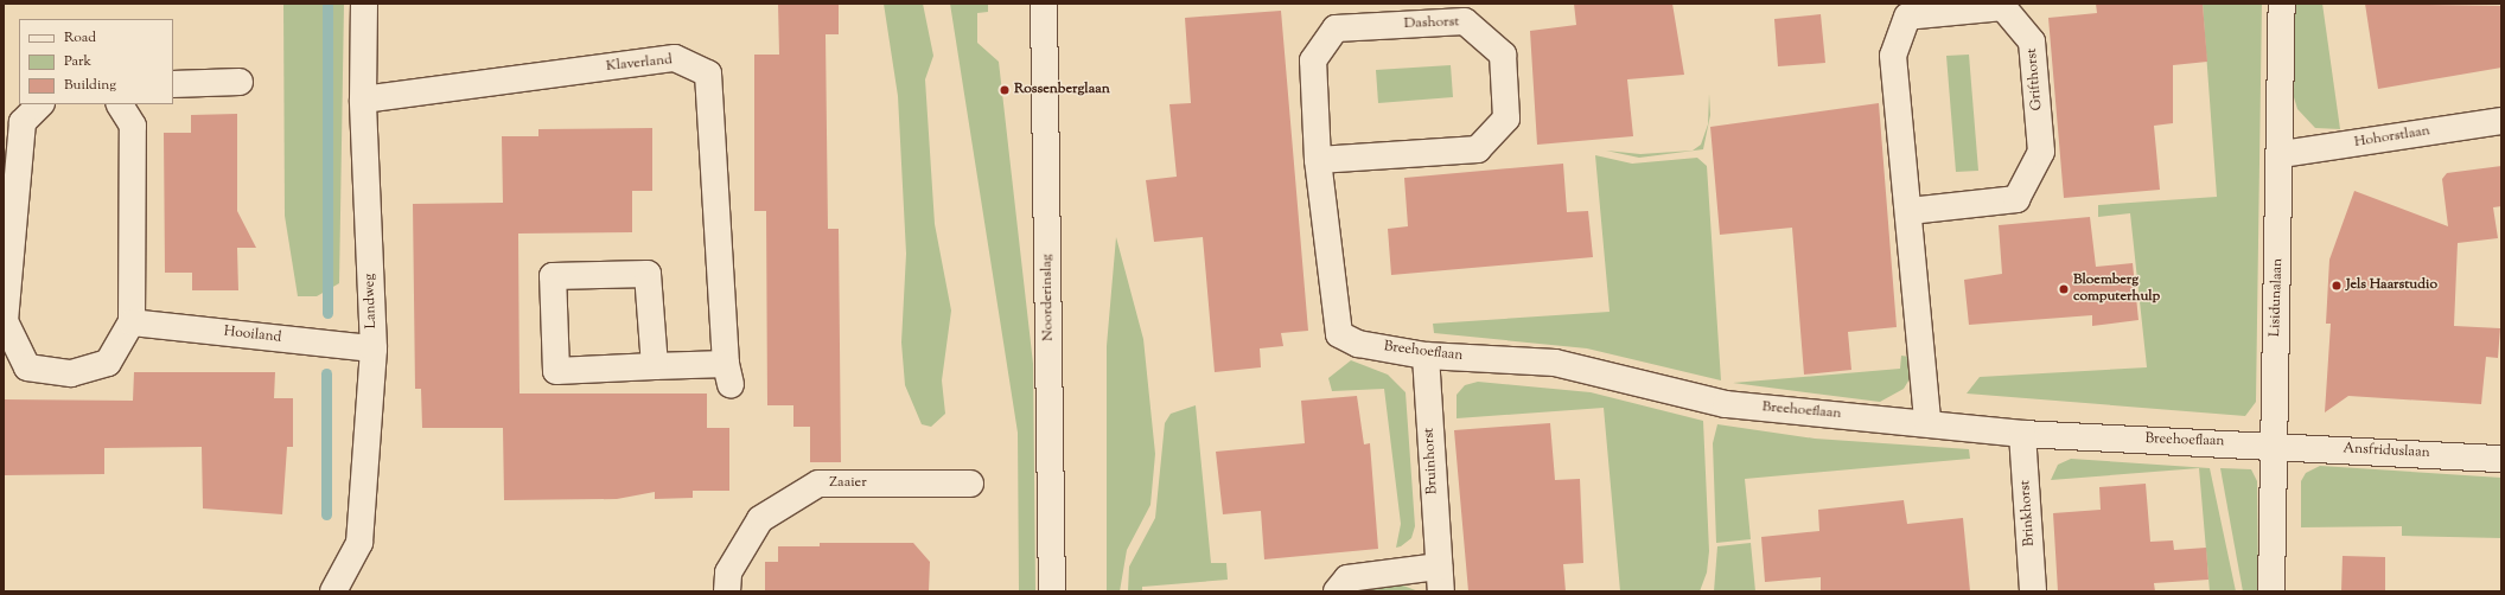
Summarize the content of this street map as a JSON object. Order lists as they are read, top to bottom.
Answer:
{
  "streets": {
    "street": [
      "Dashorst",
      "Klaverland",
      "Grifthorst",
      "Hohorstlaan",
      "Noorderinslag",
      "Lisidunalaan",
      "Landweg",
      "Hooiland",
      "Breehoeflaan",
      "Ansfriduslaan",
      "Bruinhorst",
      "Zaaier",
      "Brinkhorst"
    ]
  },
  "crossings": [
    ["Dashorst", "Breehoeflaan"],
    ["Klaverland", "Landweg"],
    ["Grifthorst", "Breehoeflaan"],
    ["Hohorstlaan", "Lisidunalaan"],
    ["Lisidunalaan", "Breehoeflaan"],
    ["Lisidunalaan", "Ansfriduslaan"],
    ["Landweg", "Hooiland"],
    ["Breehoeflaan", "Ansfriduslaan"],
    ["Breehoeflaan", "Bruinhorst"],
    ["Breehoeflaan", "Brinkhorst"]
  ],
  "places": ["Rossenberglaan", "Jels Haarstudio", "Bloemberg computerhulp"],
  "legend": ["Road", "Park", "Building"]
}
